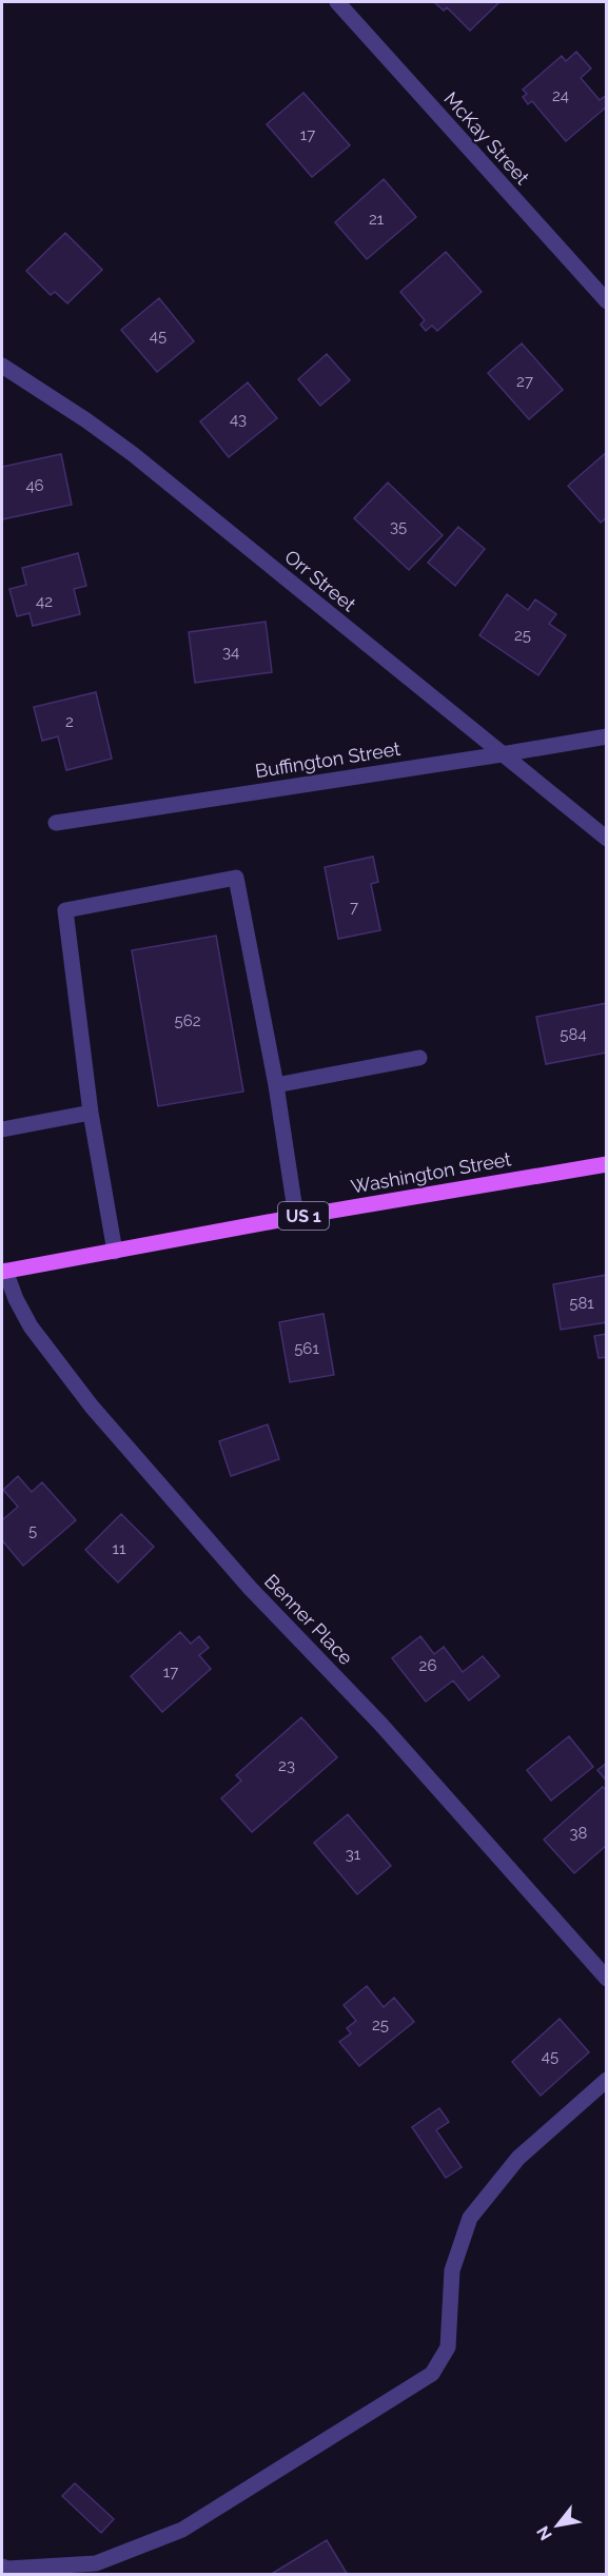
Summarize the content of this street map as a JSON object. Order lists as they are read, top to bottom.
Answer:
{
  "streets": {
    "main road": ["Washington Street", "US 1"],
    "street": [
      "McKay Street",
      "Orr Street",
      "Buffington Street",
      "Benner Place"
    ]
  },
  "crossings": [
    ["Orr Street", "Buffington Street"],
    ["Washington Street", "Benner Place"]
  ],
  "house_numbers": [
    "24",
    "17",
    "21",
    "45",
    "27",
    "43",
    "46",
    "35",
    "42",
    "25",
    "34",
    "2",
    "7",
    "562",
    "584",
    "581",
    "561",
    "5",
    "11",
    "26",
    "17",
    "23",
    "38",
    "31",
    "25",
    "45"
  ],
  "north": "bottom left"
}
